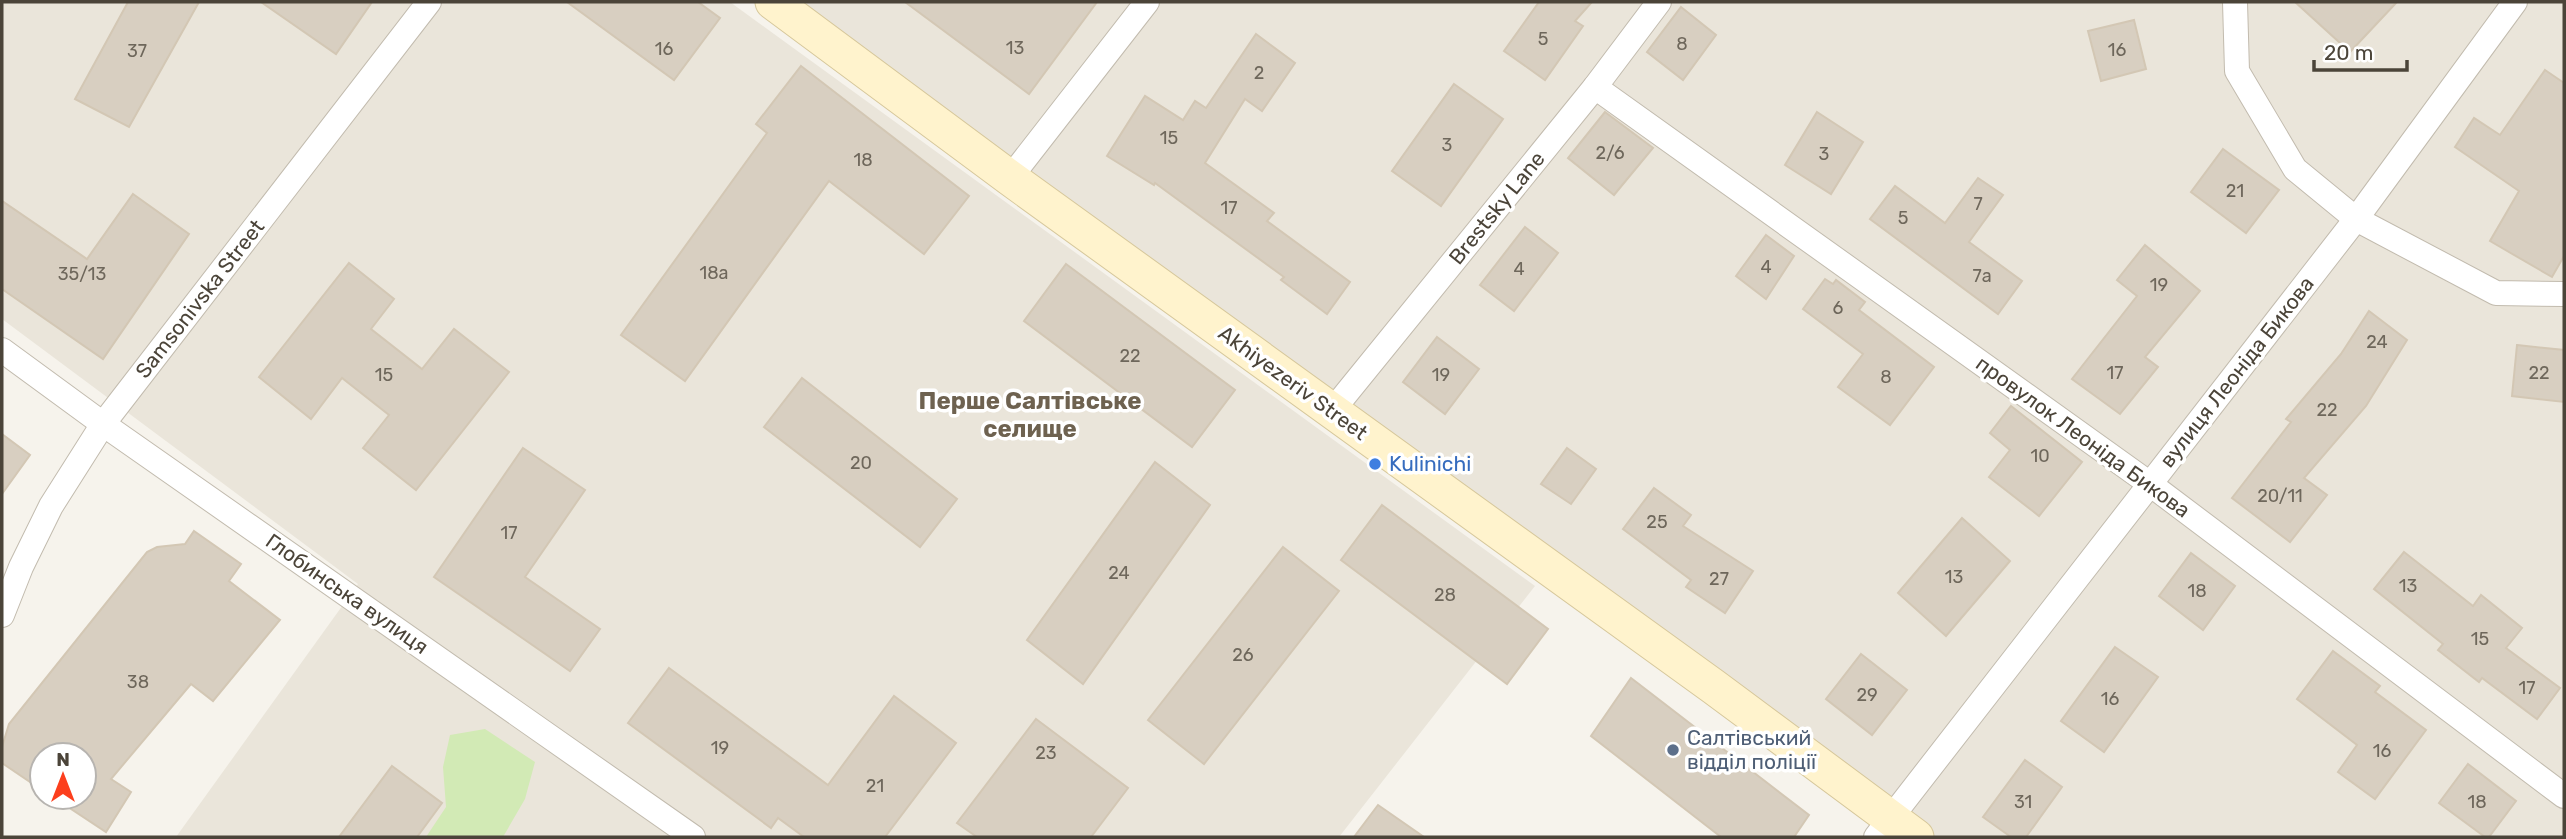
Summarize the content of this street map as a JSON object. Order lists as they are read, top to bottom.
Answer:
{
  "streets": {
    "main road": ["Akhiyezeriv Street"],
    "street": [
      "Brestsky Lane",
      "Samsonivska Street",
      "вулиця Леоніда Бикова",
      "провулок Леоніда Бикова",
      "Глобинська вулиця"
    ]
  },
  "crossings": [
    ["Brestsky Lane", "Akhiyezeriv Street"],
    ["Brestsky Lane", "провулок Леоніда Бикова"],
    ["Samsonivska Street", "Глобинська вулиця"],
    ["вулиця Леоніда Бикова", "Akhiyezeriv Street"],
    ["вулиця Леоніда Бикова", "провулок Леоніда Бикова"]
  ],
  "districts": ["Перше Салтівське селище"],
  "places": ["Kulinichi", "Салтівський відділ поліції"],
  "house_numbers": [
    "5",
    "8",
    "13",
    "16",
    "16",
    "37",
    "2",
    "15",
    "3",
    "2/6",
    "3",
    "18",
    "21",
    "7",
    "17",
    "5",
    "4",
    "4",
    "18а",
    "35/13",
    "7а",
    "19",
    "6",
    "24",
    "22",
    "17",
    "22",
    "15",
    "19",
    "8",
    "22",
    "10",
    "20",
    "20/11",
    "25",
    "17",
    "24",
    "13",
    "27",
    "13",
    "18",
    "28",
    "15",
    "26",
    "38",
    "17",
    "29",
    "16",
    "19",
    "16",
    "23",
    "21",
    "31",
    "18"
  ],
  "scale_bar": "20 m",
  "north": "top"
}
